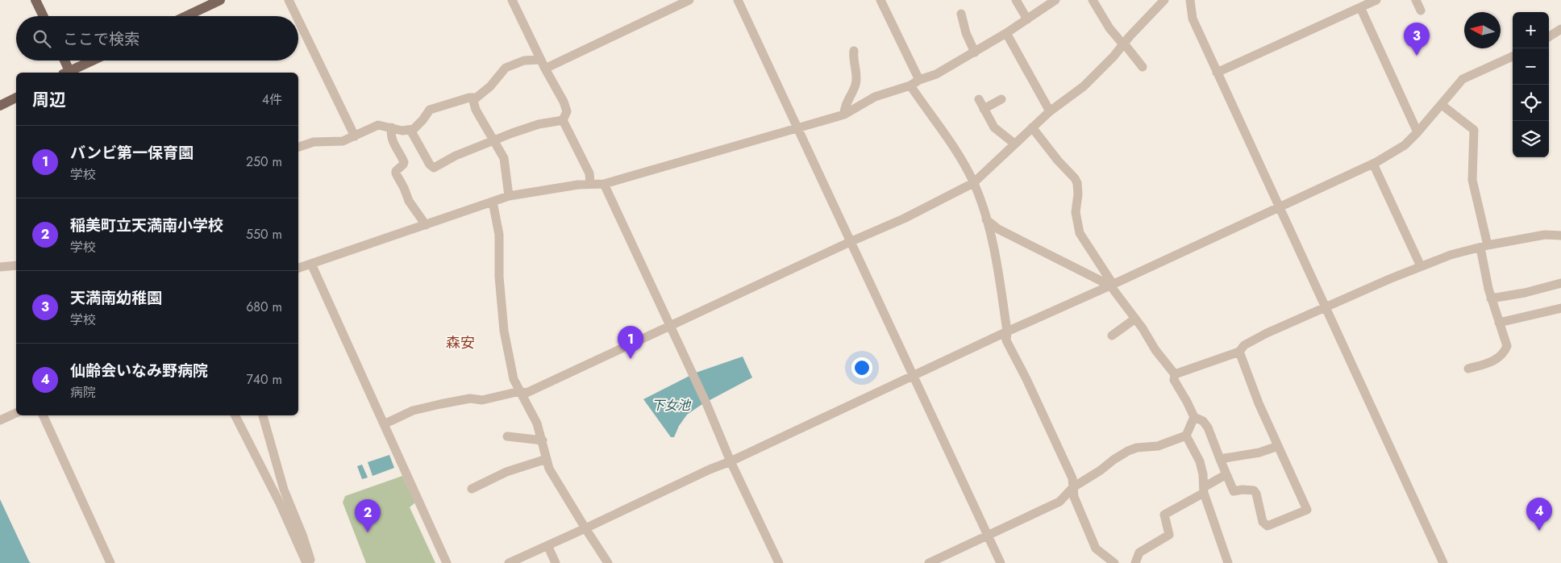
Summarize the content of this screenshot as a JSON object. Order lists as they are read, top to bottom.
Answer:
{
  "districts": ["森安"],
  "water": ["下女池"],
  "north": "left",
  "page": {
    "map_buttons": ["+", "−"],
    "search": "ここで検索",
    "pins": [
      "3",
      "1",
      "4",
      "2"
    ],
    "heading": ["周辺", "4件"],
    "list": [
      {
        "mark": "1",
        "name": "バンビ第一保育園",
        "note": "学校",
        "value": "250 m"
      },
      {
        "mark": "2",
        "name": "稲美町立天満南小学校",
        "note": "学校",
        "value": "550 m"
      },
      {
        "mark": "3",
        "name": "天満南幼稚園",
        "note": "学校",
        "value": "680 m"
      },
      {
        "mark": "4",
        "name": "仙齢会いなみ野病院",
        "note": "病院",
        "value": "740 m"
      }
    ]
  }
}
